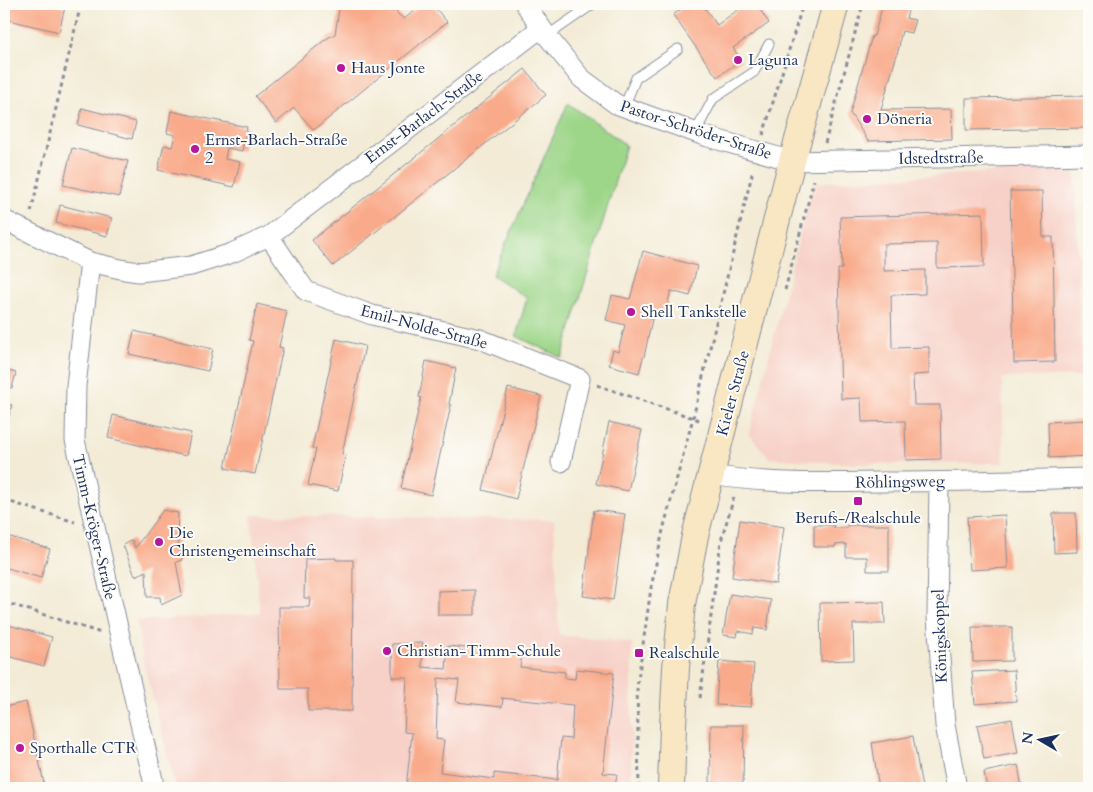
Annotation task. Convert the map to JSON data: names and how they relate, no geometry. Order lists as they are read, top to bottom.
{
  "streets": {
    "main road": ["Kieler Straße"],
    "street": [
      "Ernst-Barlach-Straße",
      "Pastor-Schröder-Straße",
      "Idstedtstraße",
      "Emil-Nolde-Straße",
      "Röhlingsweg",
      "Timm-Kröger-Straße",
      "Königskoppel"
    ]
  },
  "crossings": [
    ["Ernst-Barlach-Straße", "Pastor-Schröder-Straße"],
    ["Ernst-Barlach-Straße", "Emil-Nolde-Straße"],
    ["Ernst-Barlach-Straße", "Timm-Kröger-Straße"],
    ["Pastor-Schröder-Straße", "Idstedtstraße"],
    ["Pastor-Schröder-Straße", "Kieler Straße"],
    ["Idstedtstraße", "Kieler Straße"],
    ["Kieler Straße", "Röhlingsweg"],
    ["Röhlingsweg", "Königskoppel"]
  ],
  "places": {
    "other": [
      "Laguna",
      "Haus Jonte",
      "Döneria",
      "Ernst-Barlach-Straße 2",
      "Shell Tankstelle",
      "Die Christengemeinschaft",
      "Christian-Timm-Schule",
      "Sporthalle CTR"
    ],
    "transit": ["Berufs-/Realschule", "Realschule"]
  },
  "north": "left"
}
